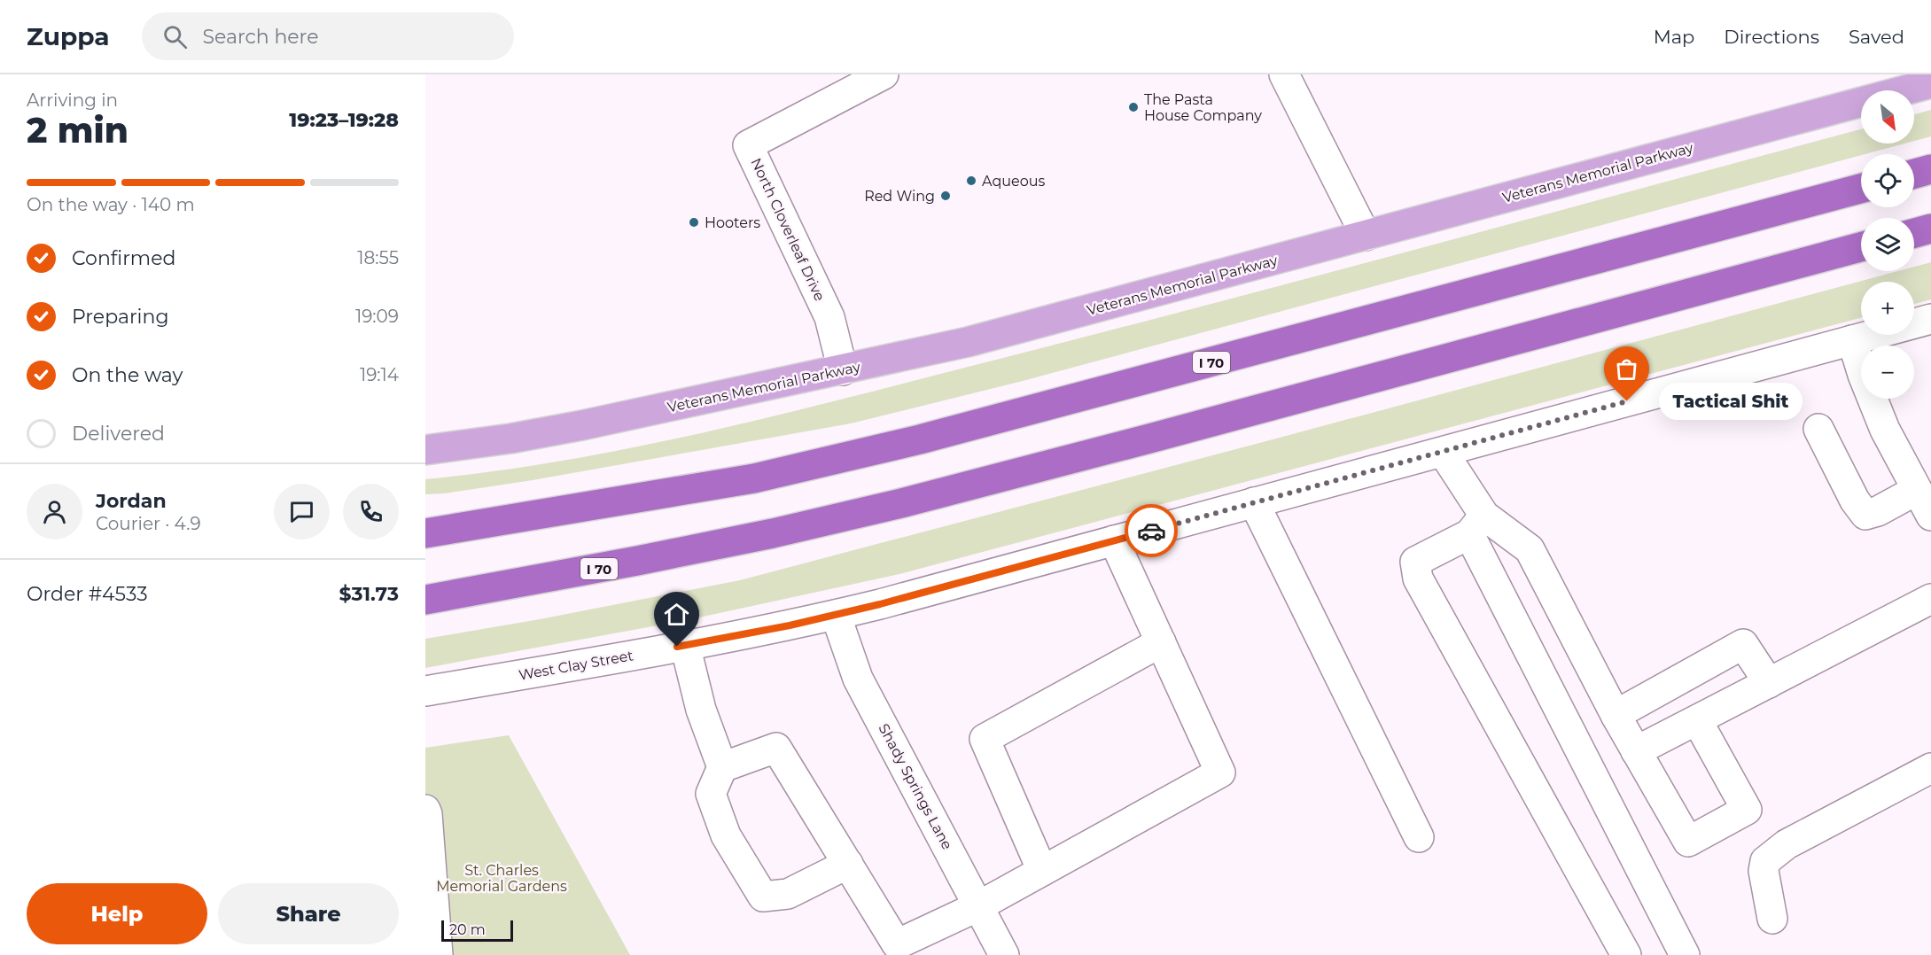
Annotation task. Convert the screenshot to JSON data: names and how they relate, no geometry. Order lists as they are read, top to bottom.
{
  "streets": {
    "highway": ["I 70"],
    "main road": ["Veterans Memorial Parkway"],
    "street": ["North Cloverleaf Drive", "West Clay Street", "Shady Springs Lane"]
  },
  "crossings": [
    ["Veterans Memorial Parkway", "North Cloverleaf Drive"],
    ["West Clay Street", "Shady Springs Lane"]
  ],
  "parks": ["St. Charles Memorial Gardens"],
  "places": [
    "The Pasta House Company",
    "Aqueous",
    "Red Wing",
    "Hooters",
    "Tactical Shit"
  ],
  "scale_bar": "20 m",
  "north": "bottom right",
  "page": {
    "header": "Zuppa",
    "search": "Search here",
    "nav": ["Map", "Directions", "Saved"],
    "heading": ["2 min", "Arriving in", "19:23–19:28"],
    "panel": [
      "Jordan",
      "Courier · 4.9",
      "Order #4533",
      "$31.73"
    ],
    "map_buttons": ["+", "−"],
    "bar": "On the way · 140 m",
    "list": [
      ["Confirmed", "18:55"],
      ["Preparing", "19:09"],
      ["On the way", "19:14"],
      "Delivered"
    ],
    "bubble": "Tactical Shit",
    "buttons": ["Help", "Share"],
    "scale": "20 m"
  }
}
